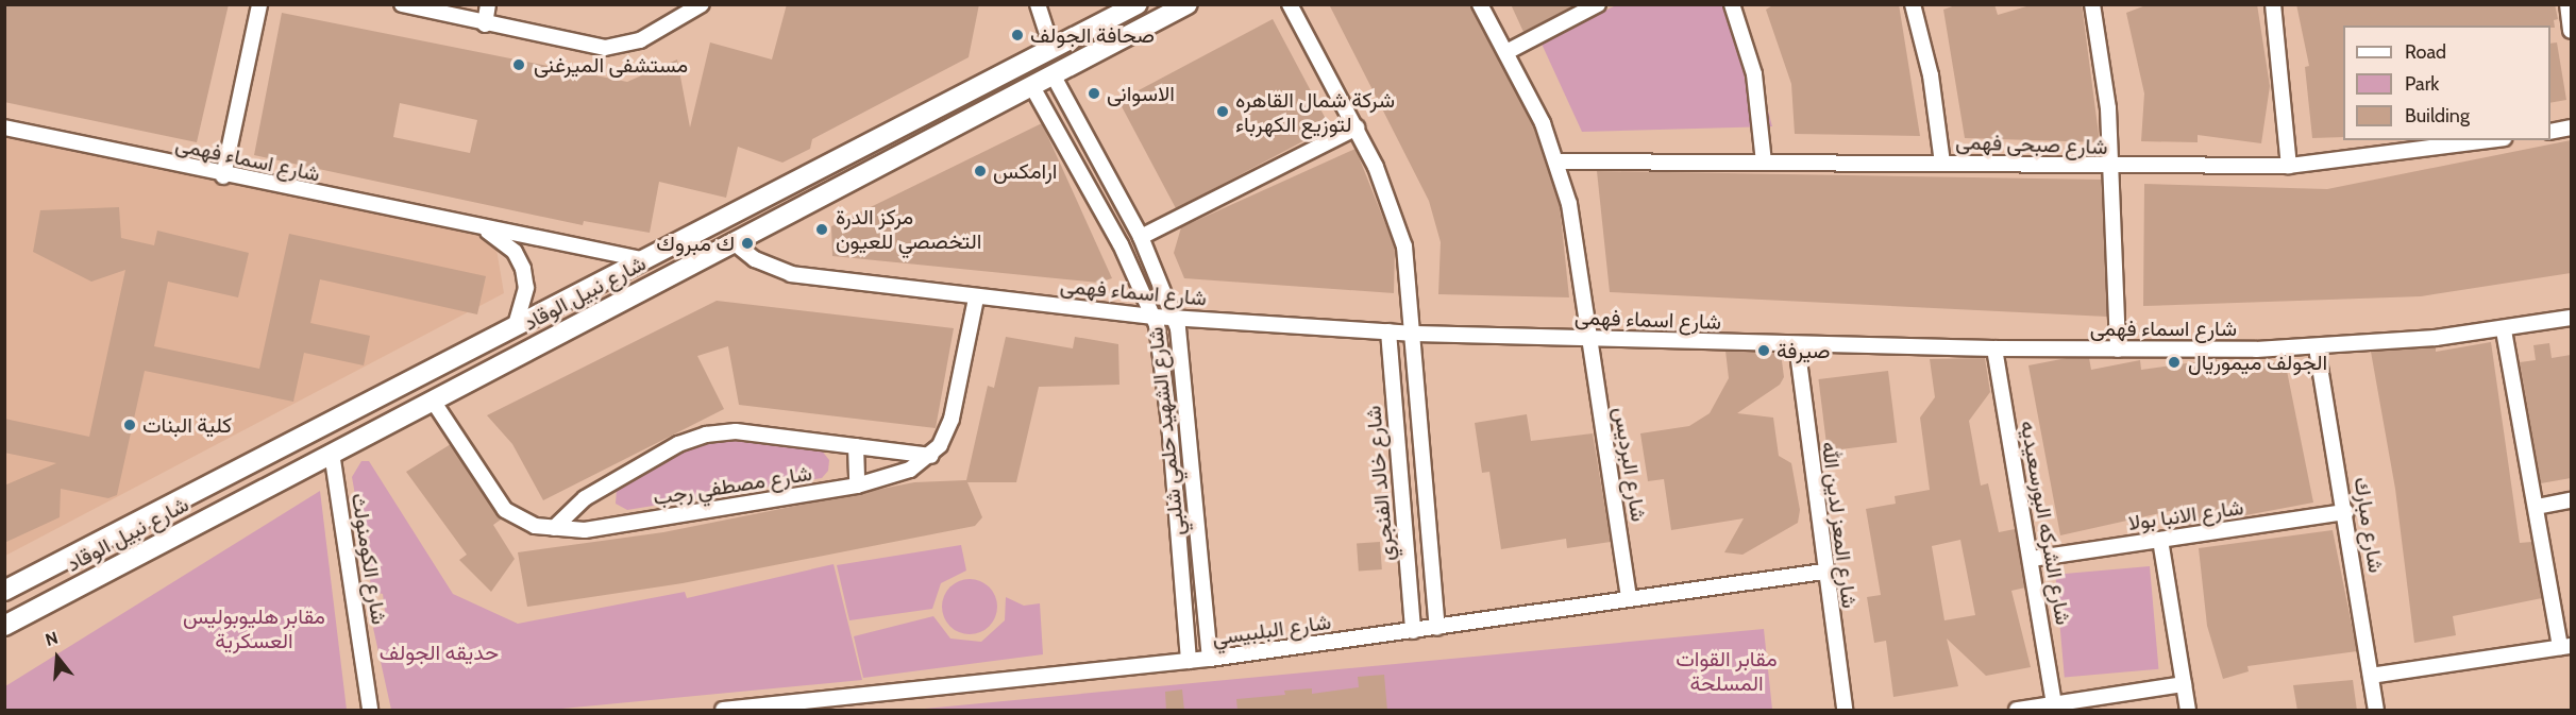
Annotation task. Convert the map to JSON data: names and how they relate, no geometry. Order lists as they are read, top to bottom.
{
  "streets": {
    "street": [
      "شارع صبحى فهمى",
      "شارع اسماء فهمى",
      "شارع نبيل الوقاد",
      "شارع الشهيد حلمي شلبي",
      "شارع البرديس",
      "شارع خالد الفنجري",
      "شارع مصطفي رجب",
      "شارع الانبا بولا",
      "شارع الشركه البورسعيديه",
      "شارع المعز لدين الله",
      "شارع مبارك",
      "شارع الكومنولث",
      "شارع البلبيسي"
    ]
  },
  "crossings": [
    ["شارع صبحى فهمى", "شارع البرديس"],
    ["شارع اسماء فهمى", "شارع نبيل الوقاد"],
    ["شارع اسماء فهمى", "شارع الشهيد حلمي شلبي"],
    ["شارع اسماء فهمى", "شارع البرديس"],
    ["شارع اسماء فهمى", "شارع خالد الفنجري"],
    ["شارع اسماء فهمى", "شارع الشركه البورسعيديه"],
    ["شارع اسماء فهمى", "شارع المعز لدين الله"],
    ["شارع اسماء فهمى", "شارع مبارك"],
    ["شارع نبيل الوقاد", "شارع الشهيد حلمي شلبي"],
    ["شارع نبيل الوقاد", "شارع مصطفي رجب"],
    ["شارع نبيل الوقاد", "شارع الكومنولث"],
    ["شارع الشهيد حلمي شلبي", "شارع البلبيسي"],
    ["شارع البرديس", "شارع البلبيسي"],
    ["شارع خالد الفنجري", "شارع البلبيسي"],
    ["شارع الانبا بولا", "شارع الشركه البورسعيديه"],
    ["شارع الانبا بولا", "شارع مبارك"],
    ["شارع المعز لدين الله", "شارع البلبيسي"]
  ],
  "parks": ["مقابر هليوبوليس العسكرية", "حديقه الجولف", "مقابر القوات المسلحة"],
  "places": [
    "صحافة الجولف",
    "مستشفى الميرغنى",
    "الاسوانى",
    "شركة شمال القاهره لتوزيع الكهرباء",
    "ارامكس",
    "مركز الدرة التخصصي للعيون",
    "ك مبروك",
    "صيرفة",
    "الجولف ميموريال",
    "كلية البنات"
  ],
  "legend": ["Road", "Park", "Building"],
  "north": "top"
}
